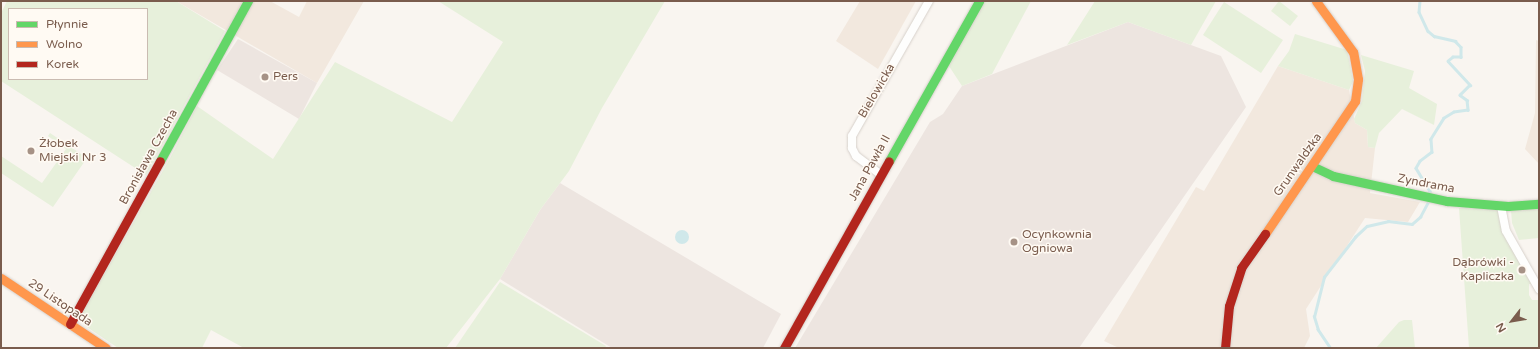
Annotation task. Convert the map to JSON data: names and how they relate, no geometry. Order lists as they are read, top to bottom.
{
  "streets": {
    "street": [
      "Bielowicka",
      "Bronisława Czecha",
      "Grunwaldzka",
      "Jana Pawła II",
      "Zyndrama",
      "29 Listopada"
    ]
  },
  "crossings": [
    ["Bielowicka", "Jana Pawła II"],
    ["Bronisława Czecha", "29 Listopada"],
    ["Grunwaldzka", "Zyndrama"]
  ],
  "places": [
    "Pers",
    "Żłobek Miejski Nr 3",
    "Ocynkownia Ogniowa",
    "Dąbrówki - Kapliczka"
  ],
  "legend": ["Płynnie", "Wolno", "Korek"],
  "north": "bottom left"
}
